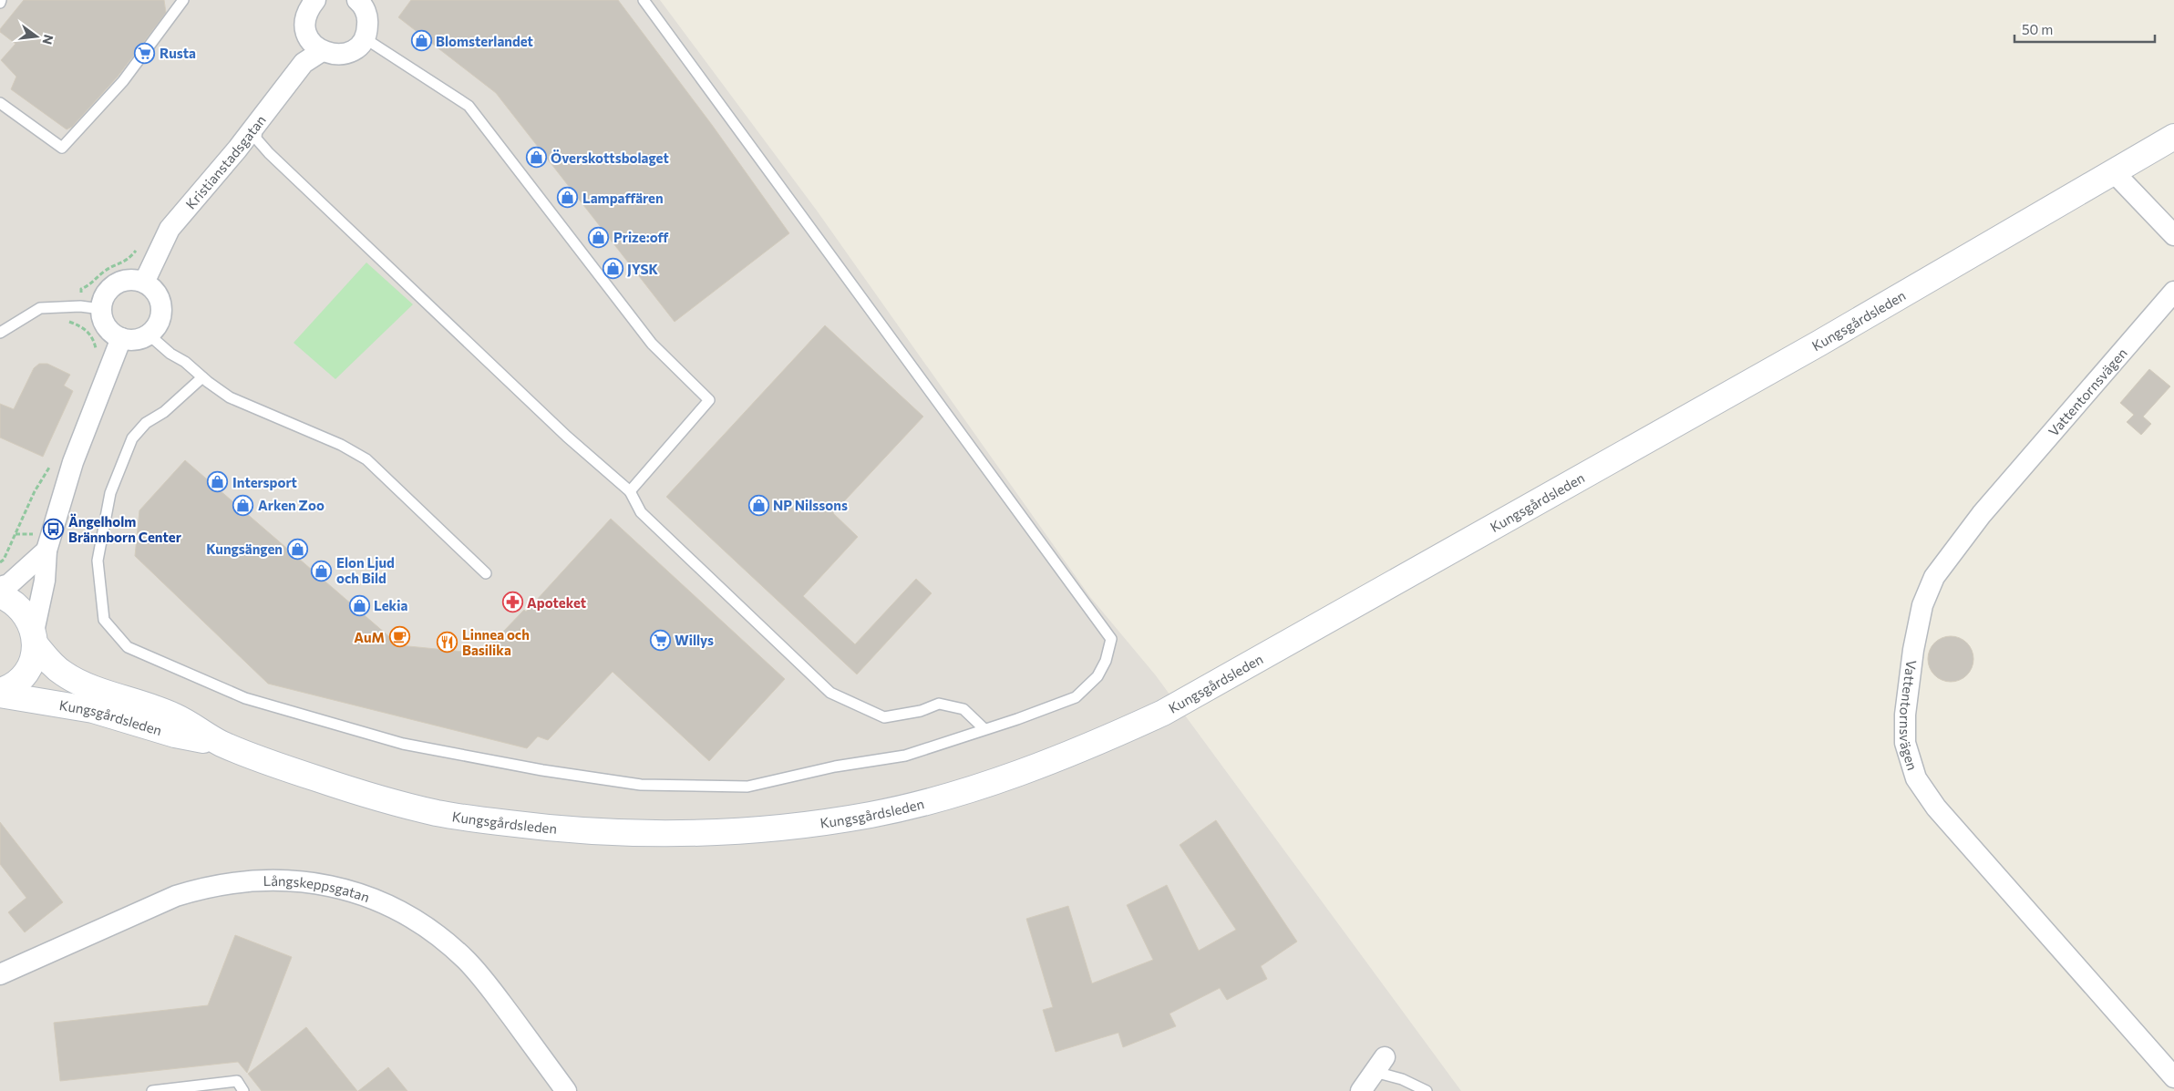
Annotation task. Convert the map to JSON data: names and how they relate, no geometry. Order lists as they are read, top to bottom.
{
  "streets": {
    "main road": ["Kungsgårdsleden"],
    "street": ["Kristianstadsgatan", "Vattentornsvägen", "Långskeppsgatan"]
  },
  "places": {
    "shop": [
      "Blomsterlandet",
      "Överskottsbolaget",
      "Lampaffären",
      "Prize:off",
      "JYSK",
      "Intersport",
      "Arken Zoo",
      "NP Nilssons",
      "Kungsängen",
      "Elon Ljud och Bild",
      "Lekia"
    ],
    "supermarket": ["Rusta", "Willys"],
    "bus stop": ["Ängelholm Brännborn Center"],
    "pharmacy": ["Apoteket"],
    "cafe": ["AuM"],
    "restaurant": ["Linnea och Basilika"]
  },
  "scale_bar": "50 m",
  "north": "right"
}
